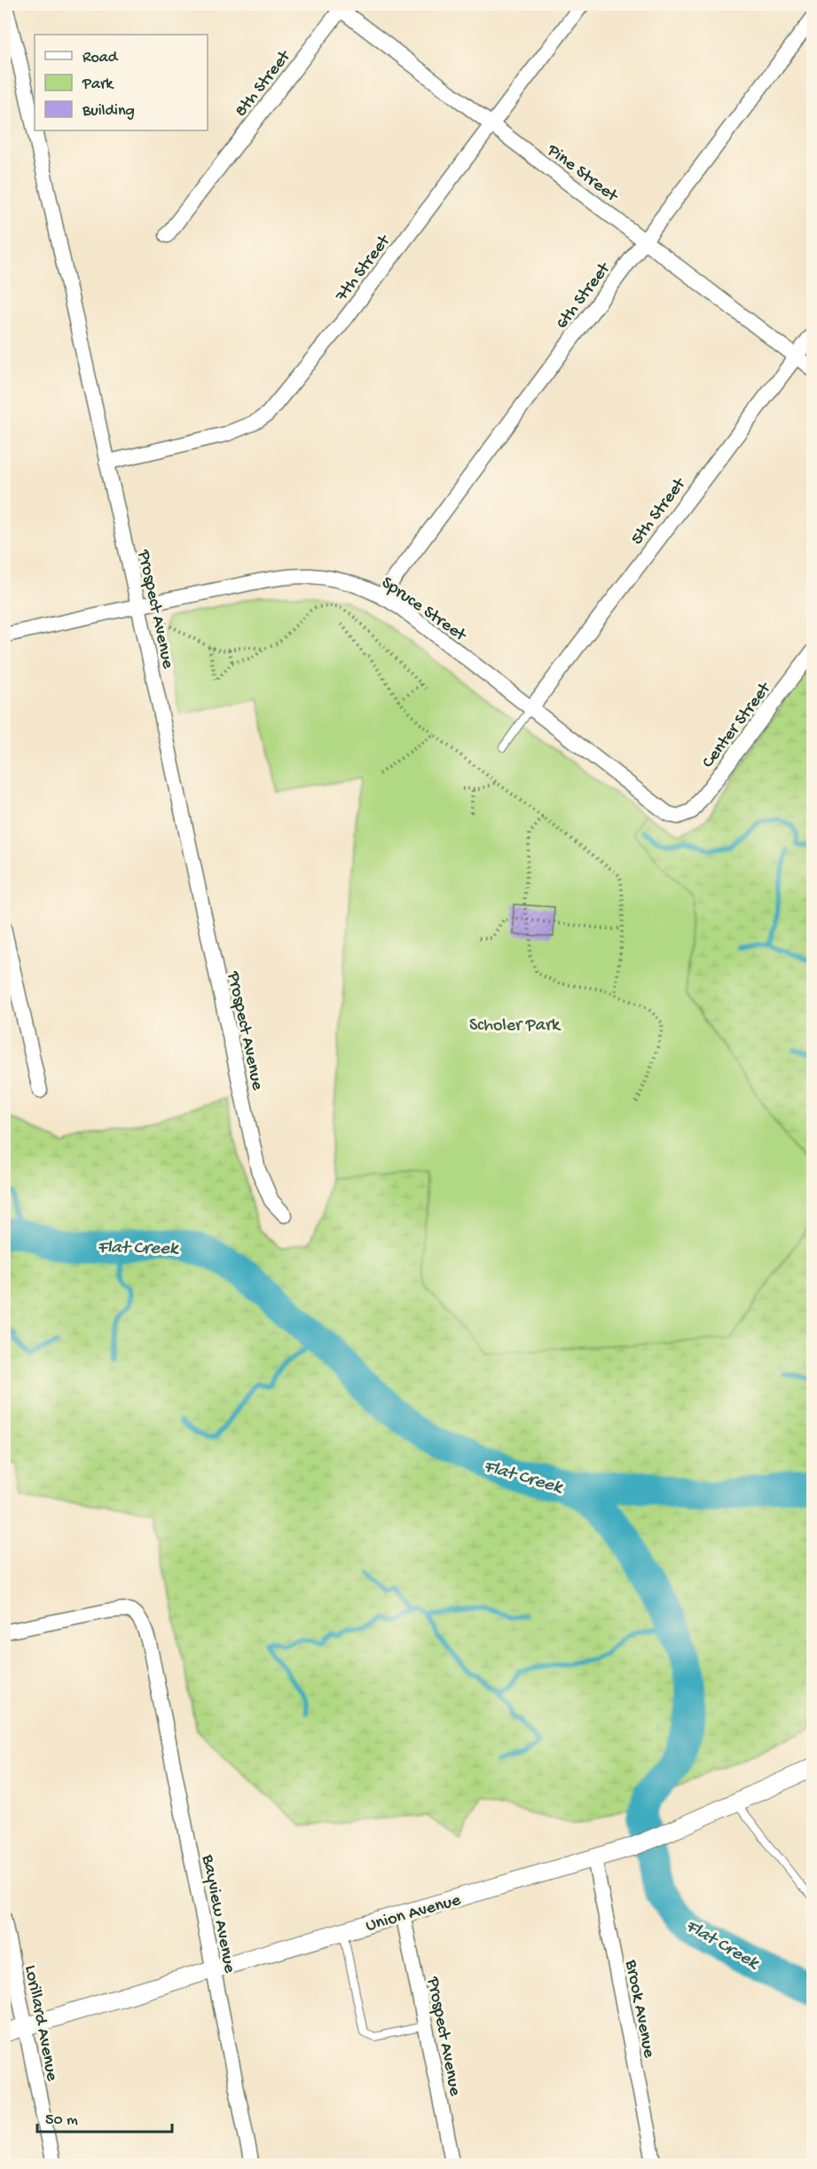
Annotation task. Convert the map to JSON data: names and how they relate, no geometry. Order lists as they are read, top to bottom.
{
  "streets": {
    "street": [
      "8th Street",
      "Pine Street",
      "7th Street",
      "6th Street",
      "5th Street",
      "Spruce Street",
      "Prospect Avenue",
      "Center Street",
      "Union Avenue",
      "Bayview Avenue",
      "Brook Avenue",
      "Lorillard Avenue"
    ]
  },
  "crossings": [
    ["8th Street", "Pine Street"],
    ["Pine Street", "7th Street"],
    ["Pine Street", "6th Street"],
    ["Pine Street", "5th Street"],
    ["7th Street", "Prospect Avenue"],
    ["6th Street", "Spruce Street"],
    ["5th Street", "Spruce Street"],
    ["Spruce Street", "Prospect Avenue"],
    ["Spruce Street", "Center Street"],
    ["Prospect Avenue", "Union Avenue"],
    ["Union Avenue", "Bayview Avenue"],
    ["Union Avenue", "Brook Avenue"],
    ["Union Avenue", "Lorillard Avenue"]
  ],
  "water": ["Flat Creek"],
  "parks": ["Scholer Park"],
  "legend": ["Road", "Park", "Building"],
  "scale_bar": "50 m"
}
